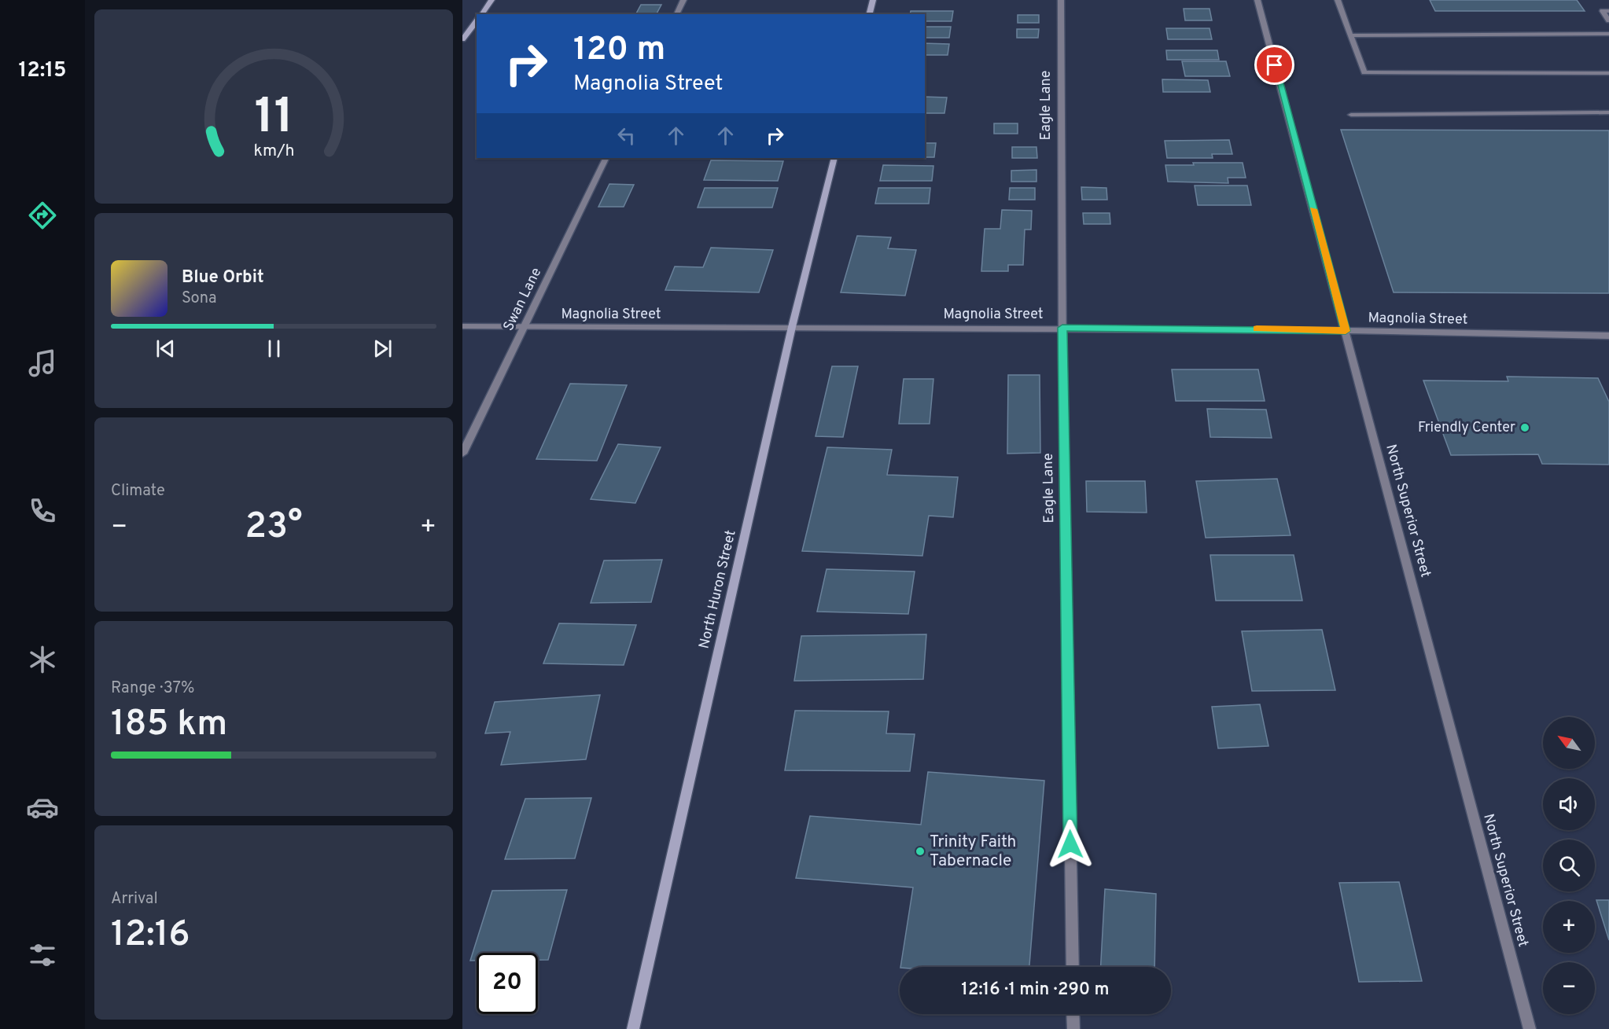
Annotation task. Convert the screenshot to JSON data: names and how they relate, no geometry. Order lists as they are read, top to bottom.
{
  "streets": {
    "street": [
      "Eagle Lane",
      "Swan Lane",
      "Magnolia Street",
      "North Superior Street",
      "North Huron Street"
    ]
  },
  "crossings": [
    ["Eagle Lane", "Magnolia Street"],
    ["Swan Lane", "Magnolia Street"],
    ["Magnolia Street", "North Superior Street"],
    ["Magnolia Street", "North Huron Street"]
  ],
  "places": ["Friendly Center", "Trinity Faith Tabernacle"],
  "north": "top left",
  "page": {
    "tabs": "12:15",
    "turn": ["120 m", "Magnolia Street"],
    "song": ["Blue Orbit", "Sona"],
    "tile": [
      "Climate",
      ["Range · 37%", "185 km"],
      ["Arrival", "12:16"]
    ],
    "heat": ["−", "23°", "+"],
    "map_buttons": ["+", "−"],
    "limit": "20",
    "trip": "12:16 · 1 min · 290 m",
    "gauge": ["11", "km/h"]
  }
}
